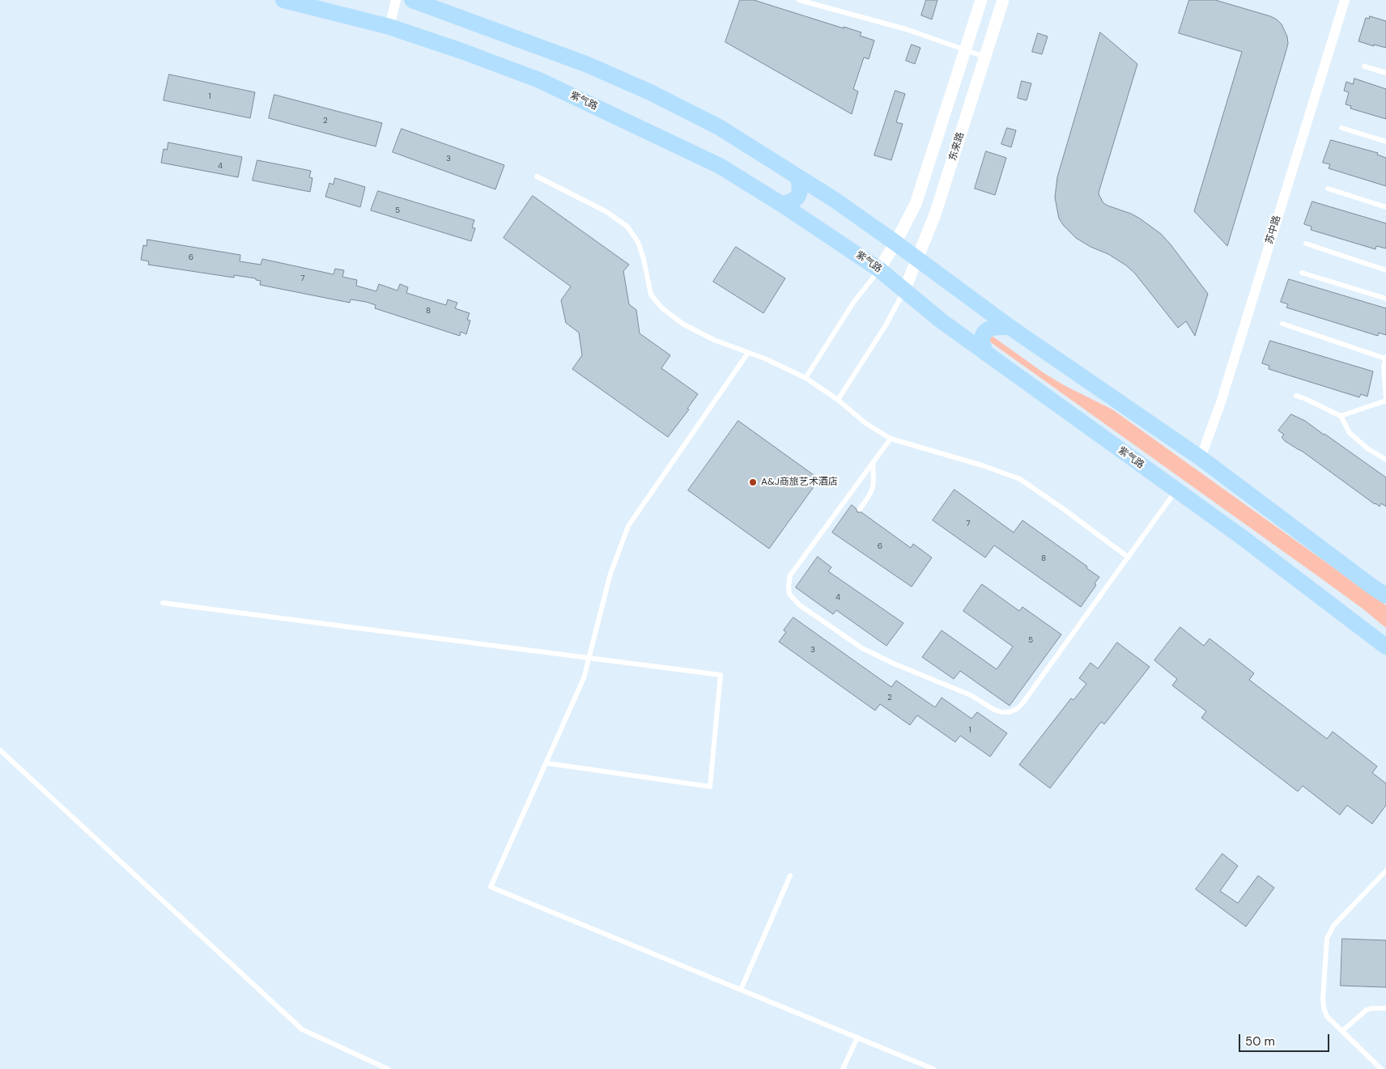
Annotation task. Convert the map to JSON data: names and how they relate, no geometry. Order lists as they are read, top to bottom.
{
  "streets": {
    "main road": ["紫气路"],
    "street": ["东来路", "苏中路"]
  },
  "crossings": [
    ["紫气路", "东来路"]
  ],
  "places": ["A&J商旅艺术酒店"],
  "house_numbers": [
    "1",
    "2",
    "3",
    "4",
    "5",
    "6",
    "7",
    "8",
    "7",
    "6",
    "8",
    "4",
    "5",
    "3",
    "2",
    "1"
  ],
  "scale_bar": "50 m"
}
